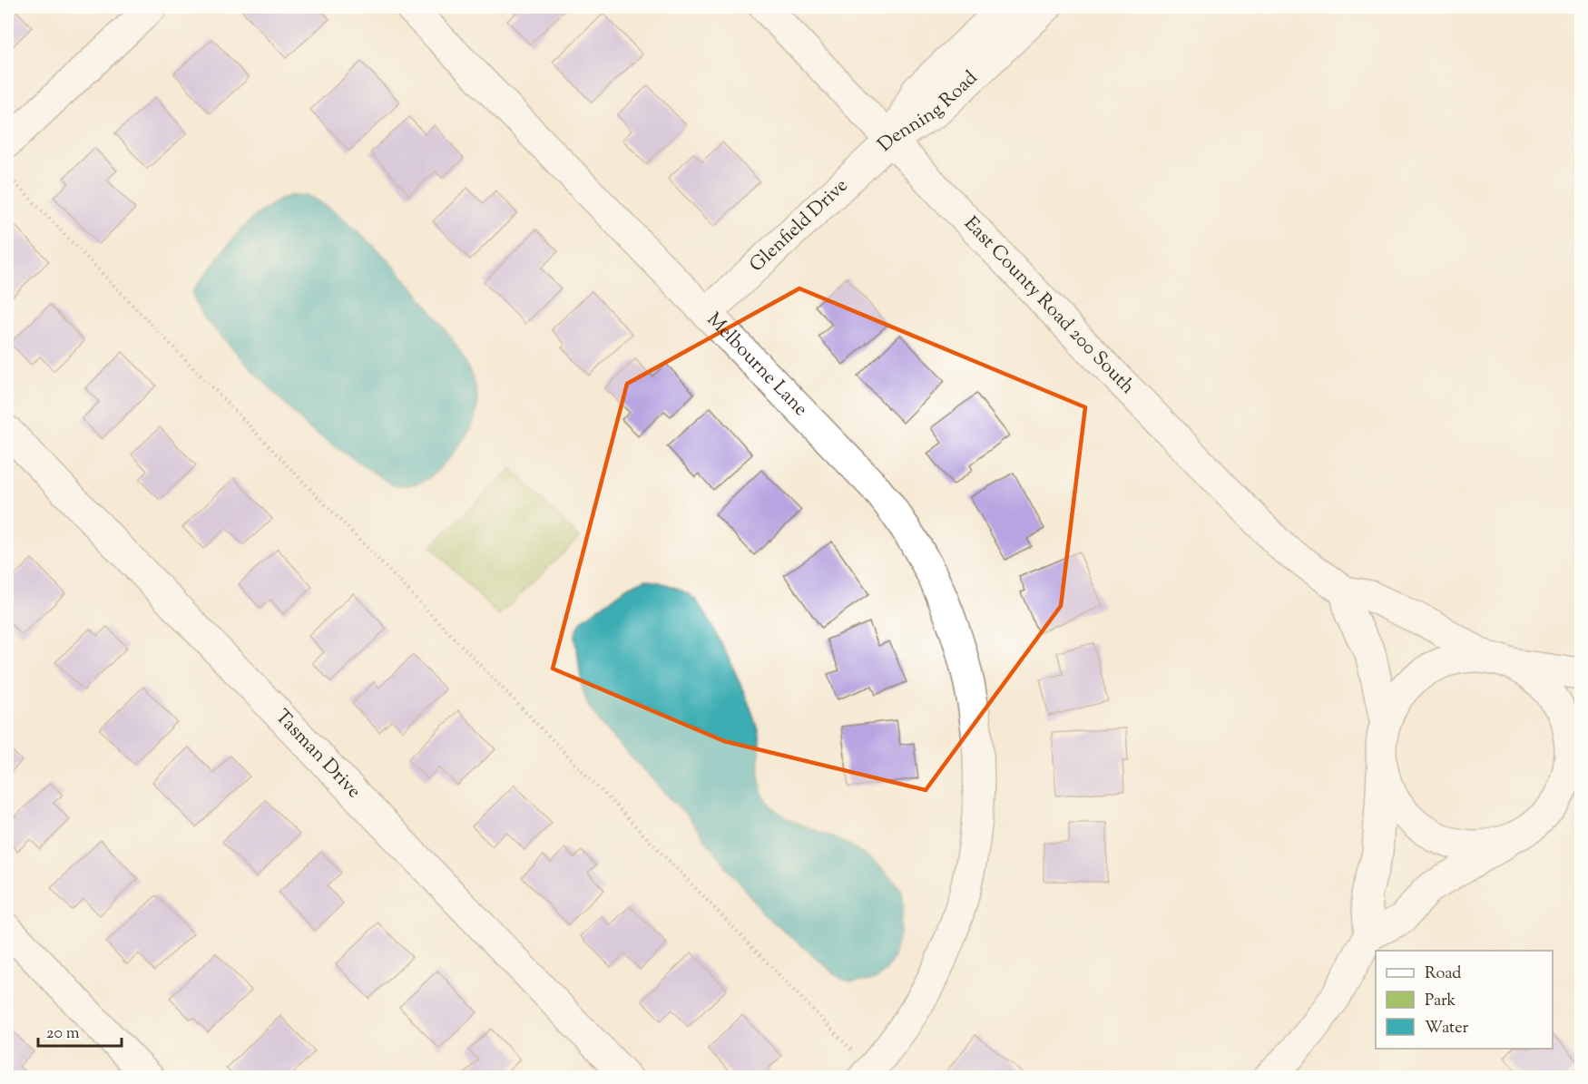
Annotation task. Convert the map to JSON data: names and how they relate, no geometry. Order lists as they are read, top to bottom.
{
  "streets": {
    "street": [
      "Denning Road",
      "Glenfield Drive",
      "East County Road 200 South",
      "Melbourne Lane",
      "Tasman Drive"
    ]
  },
  "crossings": [
    ["Denning Road", "Glenfield Drive"],
    ["Denning Road", "East County Road 200 South"],
    ["Glenfield Drive", "East County Road 200 South"],
    ["Glenfield Drive", "Melbourne Lane"]
  ],
  "legend": ["Road", "Park", "Water"],
  "scale_bar": "20 m"
}
